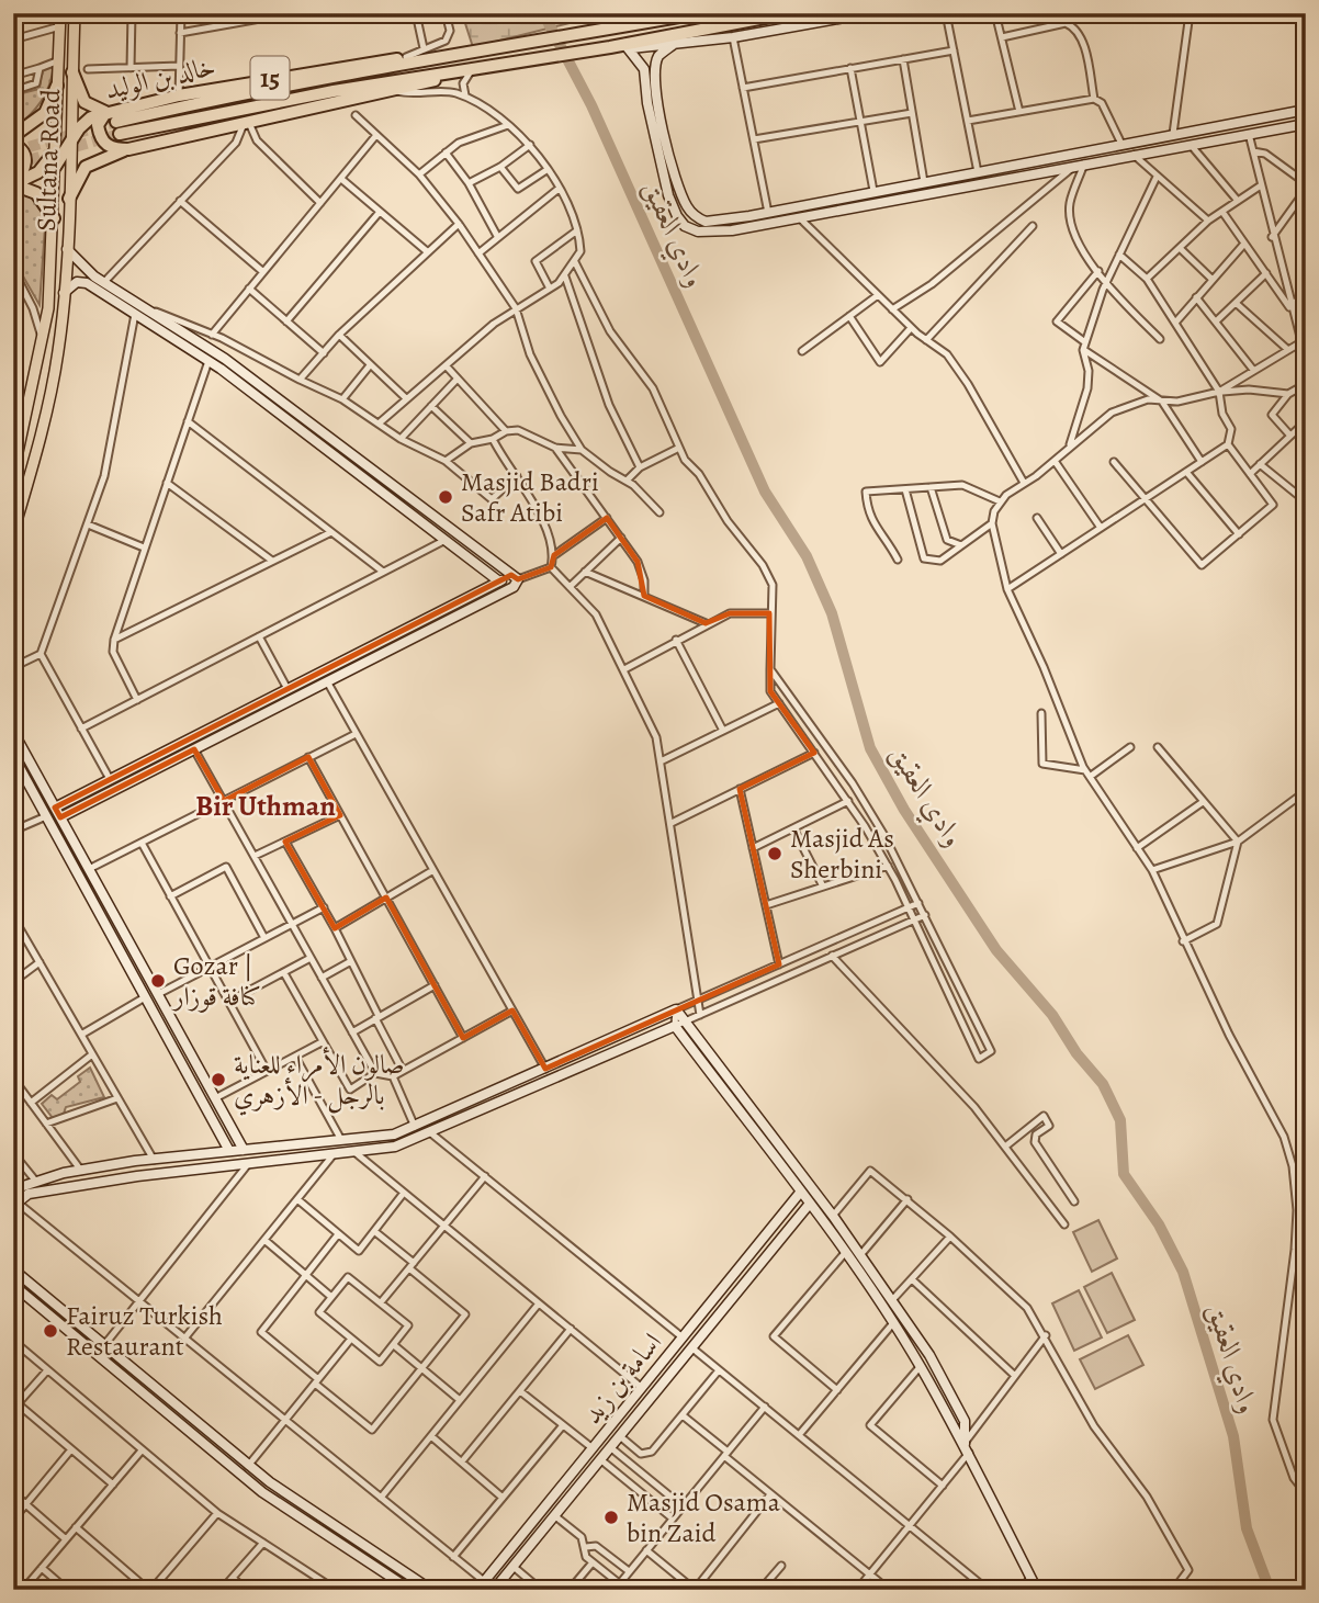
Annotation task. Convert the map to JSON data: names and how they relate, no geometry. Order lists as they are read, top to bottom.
{
  "streets": {
    "highway": ["خالد بن الوليد", "15"],
    "main road": ["Sultana Road", "اسامة بن زید"]
  },
  "crossings": [
    ["خالد بن الوليد", "Sultana Road"]
  ],
  "districts": ["Bir Uthman"],
  "water": ["وادي العقيق"],
  "places": [
    "Masjid Badri Safr Atibi",
    "Masjid As Sherbini",
    "Gozar | كنافة قوزار",
    "صالون الأمراء للعناية بالرجل - الأزهري",
    "Fairuz Turkish Restaurant",
    "Masjid Osama bin Zaid"
  ]
}
